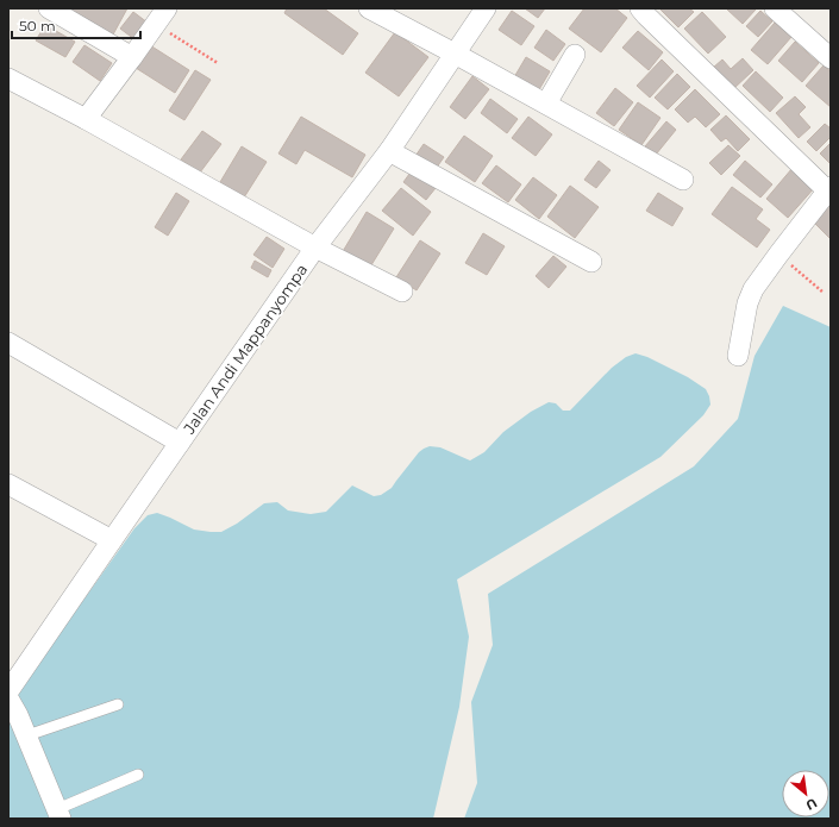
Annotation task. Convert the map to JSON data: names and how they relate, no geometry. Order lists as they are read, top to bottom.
{
  "streets": {
    "street": ["Jalan Andi Mappanyompa"]
  },
  "scale_bar": "50 m",
  "north": "bottom right"
}
